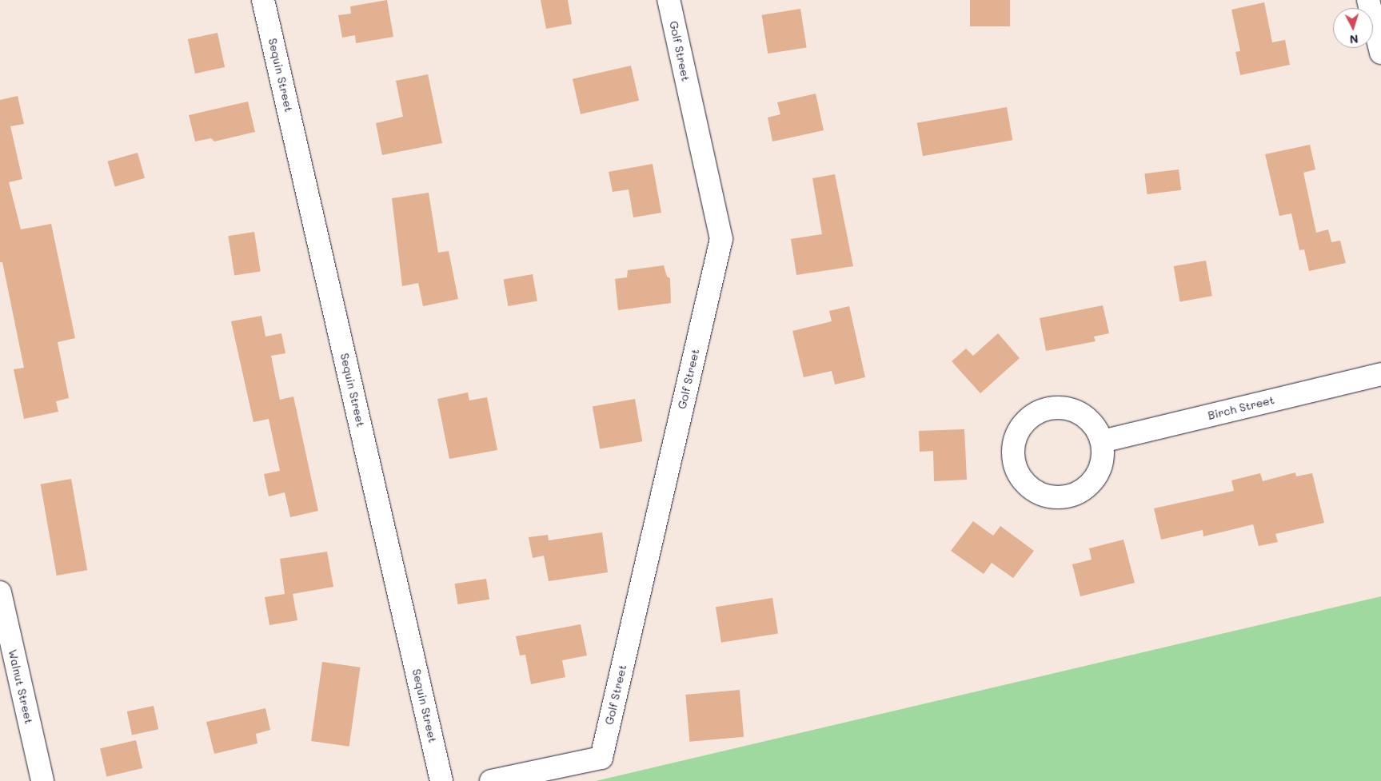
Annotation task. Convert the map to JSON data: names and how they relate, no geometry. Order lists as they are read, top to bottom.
{
  "streets": {
    "street": [
      "Golf Street",
      "Sequin Street",
      "Birch Street",
      "Walnut Street"
    ]
  },
  "north": "bottom"
}
